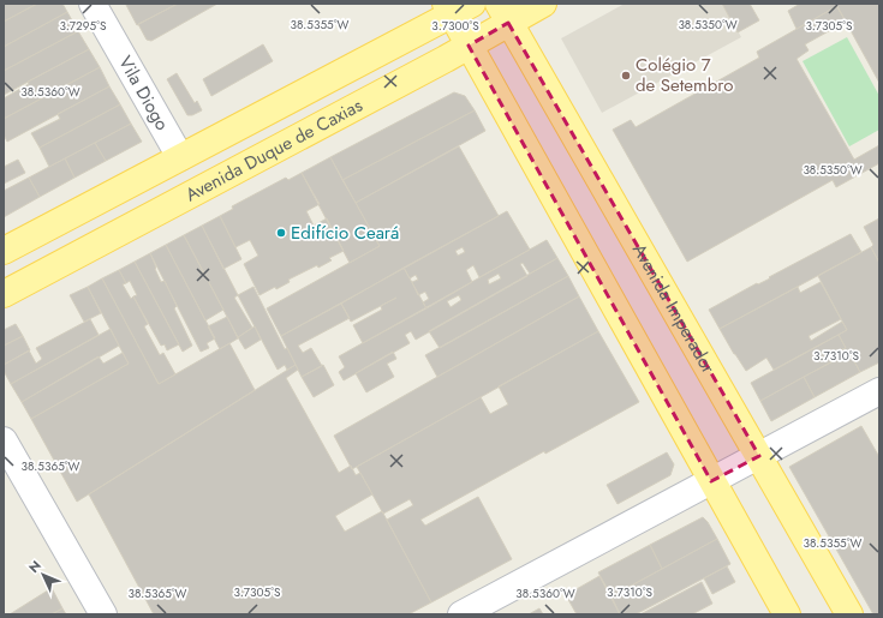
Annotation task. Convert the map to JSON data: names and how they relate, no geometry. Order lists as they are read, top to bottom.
{
  "streets": {
    "main road": ["Avenida Duque de Caxias", "Avenida Imperador"],
    "street": ["Vila Diogo"]
  },
  "crossings": [
    ["Vila Diogo", "Avenida Duque de Caxias"],
    ["Avenida Duque de Caxias", "Avenida Imperador"]
  ],
  "places": ["Colégio 7 de Setembro", "Edifício Ceará"],
  "north": "top left",
  "coordinates": [
    "38.5355°W",
    "38.5350°W",
    "3.7295°S",
    "3.7300°S",
    "3.7305°S",
    "38.5360°W",
    "3.7310°S",
    "38.5365°W"
  ]
}
